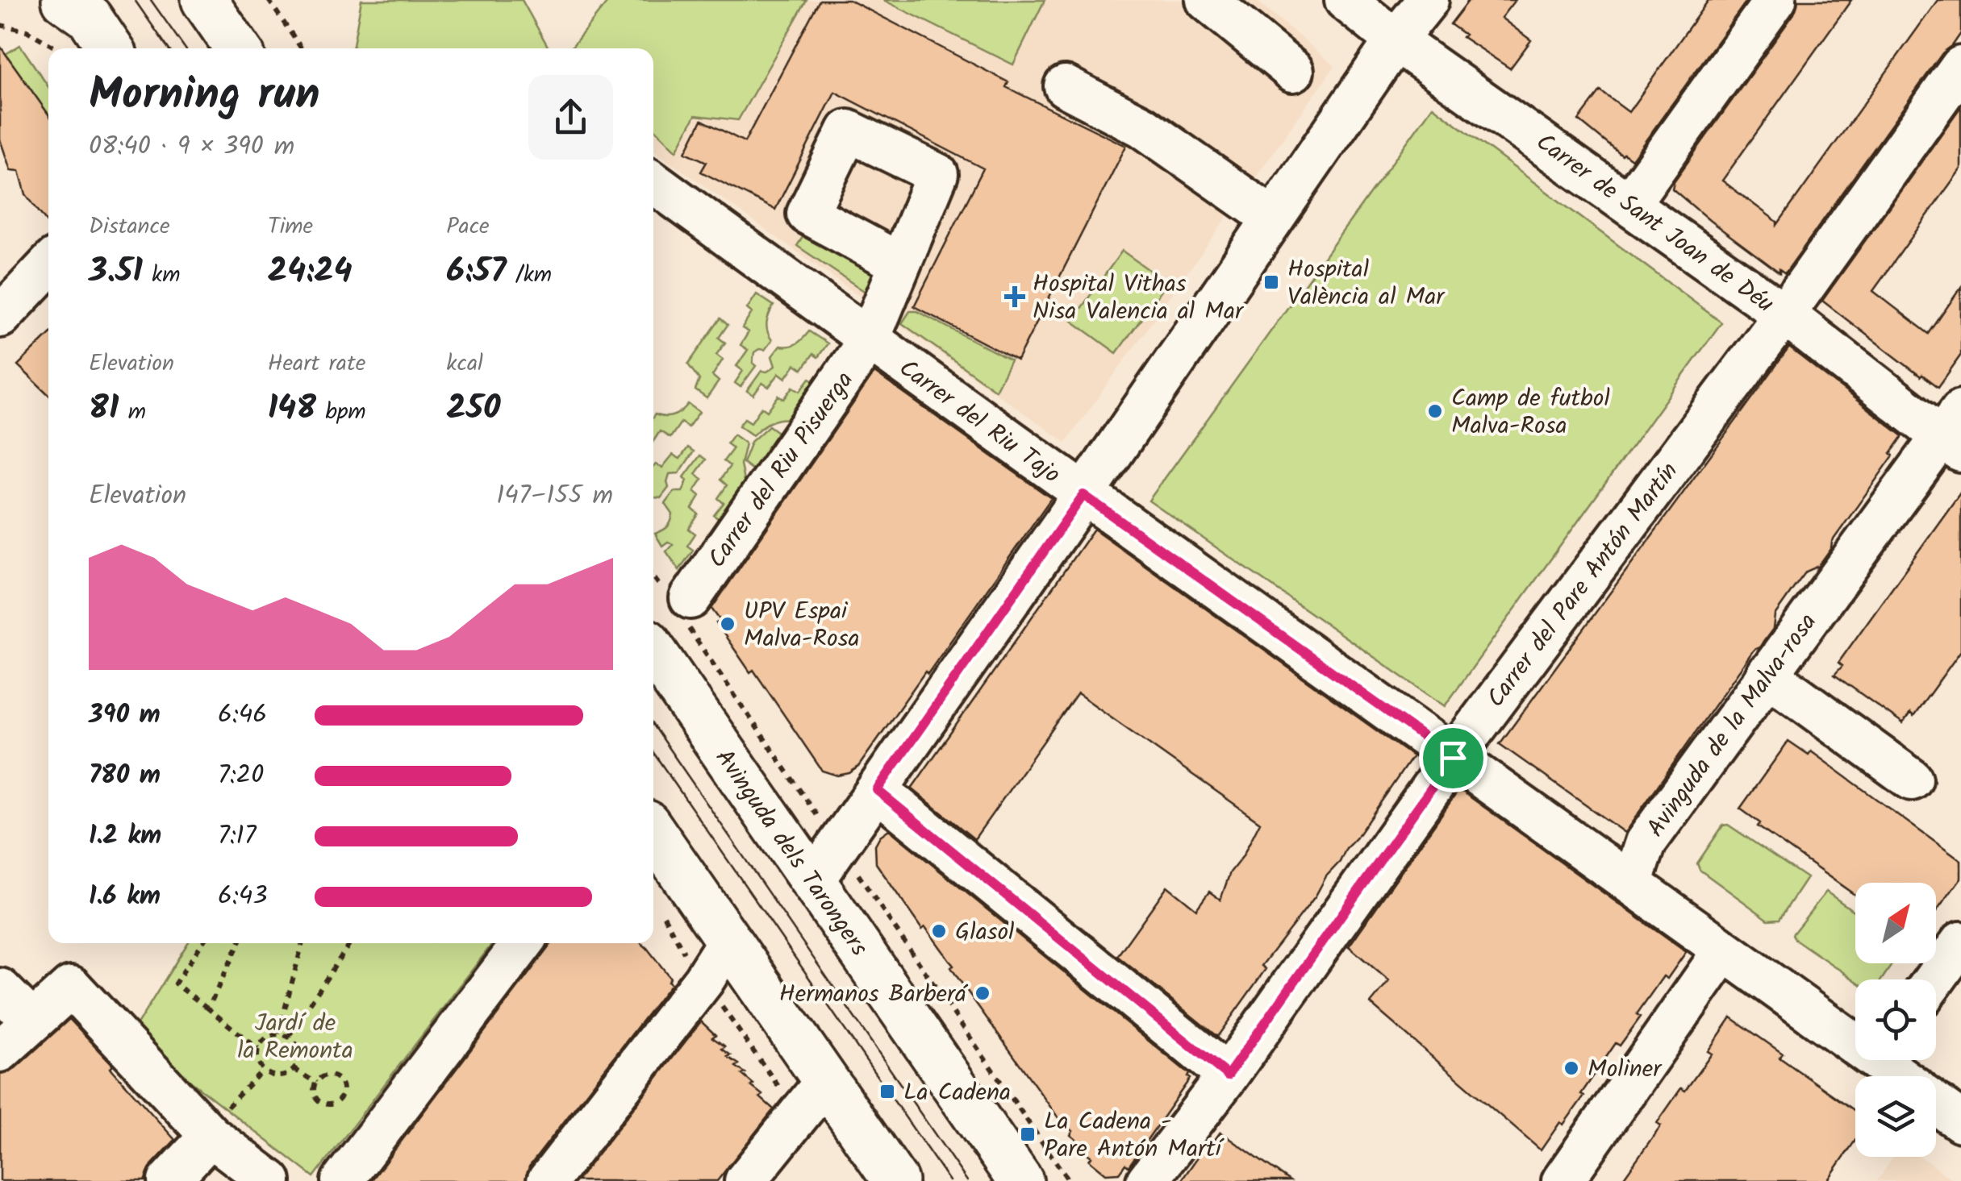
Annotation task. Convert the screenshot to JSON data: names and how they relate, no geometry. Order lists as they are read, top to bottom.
{
  "streets": {
    "main road": ["Avinguda dels Tarongers"],
    "street": [
      "Carrer de Sant Joan de Déu",
      "Carrer del Riu Tajo",
      "Carrer del Riu Pisuerga",
      "Carrer del Pare Antón Martín",
      "Avinguda de la Malva-rosa"
    ]
  },
  "crossings": [
    ["Carrer de Sant Joan de Déu", "Carrer del Pare Antón Martín"],
    ["Carrer de Sant Joan de Déu", "Avinguda de la Malva-rosa"],
    ["Carrer del Riu Tajo", "Carrer del Riu Pisuerga"],
    ["Carrer del Riu Tajo", "Carrer del Pare Antón Martín"],
    ["Carrer del Riu Tajo", "Avinguda de la Malva-rosa"]
  ],
  "parks": ["Jardí de la Remonta"],
  "places": {
    "transit": ["Hospital València al Mar", "La Cadena", "La Cadena - Pare Antón Martí"],
    "health": ["Hospital Vithas Nisa Valencia al Mar"],
    "other": [
      "Camp de futbol Malva-Rosa",
      "UPV Espai Malva-Rosa",
      "Glasol",
      "Hermanos Barberá",
      "Moliner"
    ]
  },
  "north": "top right",
  "page": {
    "heading": ["Morning run", "08:40 · 9 × 390 m"],
    "stats": [
      ["Distance", "3.51 km"],
      ["Time", "24:24"],
      ["Pace", "6:57 /km"],
      ["Elevation", "81 m"],
      ["Heart rate", "148 bpm"],
      ["kcal", "250"]
    ],
    "chart": ["Elevation", "147–155 m"],
    "list": [
      {
        "name": "390 m",
        "note": "6:46"
      },
      {
        "name": "780 m",
        "note": "7:20"
      },
      {
        "name": "1.2 km",
        "note": "7:17"
      },
      {
        "name": "1.6 km",
        "note": "6:43"
      }
    ]
  }
}
